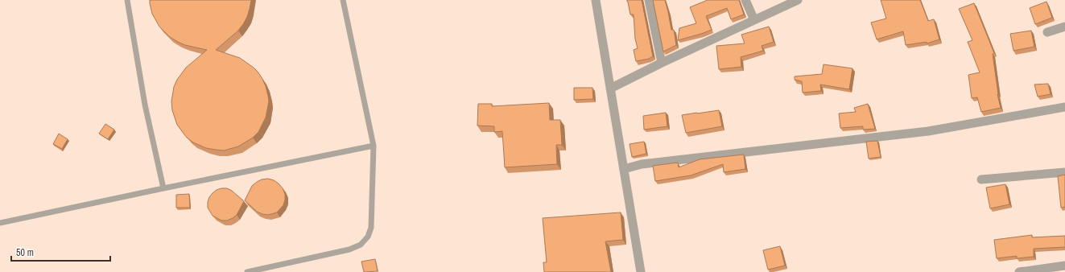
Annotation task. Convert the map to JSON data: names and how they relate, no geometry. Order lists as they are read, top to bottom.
{
  "scale_bar": "50 m"
}
